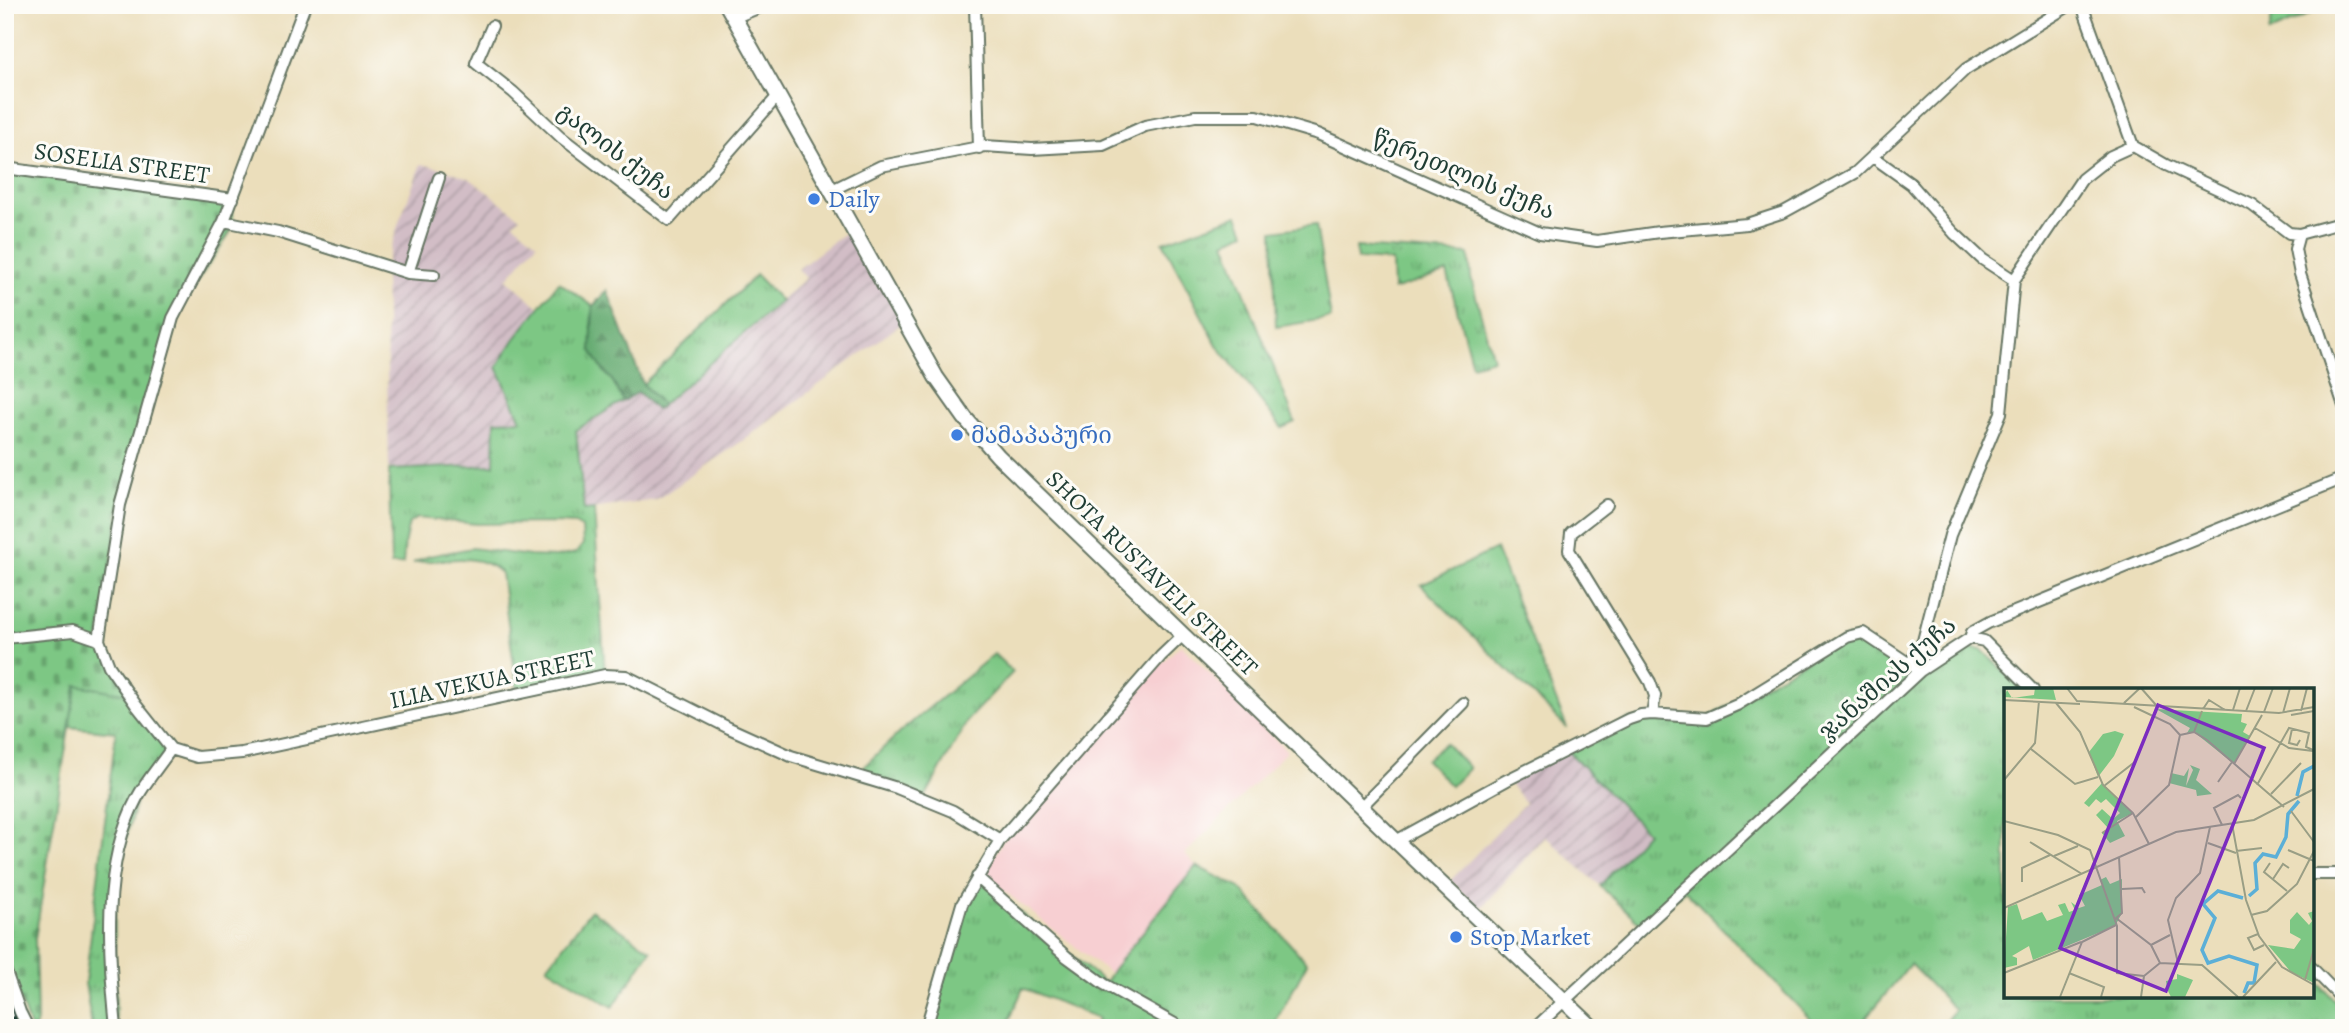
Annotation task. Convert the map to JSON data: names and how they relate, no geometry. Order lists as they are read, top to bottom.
{
  "streets": {
    "main road": ["SHOTA RUSTAVELI STREET"],
    "street": [
      "გალის ქუჩა",
      "SOSELIA STREET",
      "წერეთლის ქუჩა",
      "ჯანაშიას ქუჩა",
      "ILIA VEKUA STREET"
    ]
  },
  "crossings": [
    ["გალის ქუჩა", "SHOTA RUSTAVELI STREET"],
    ["წერეთლის ქუჩა", "SHOTA RUSTAVELI STREET"],
    ["SHOTA RUSTAVELI STREET", "ჯანაშიას ქუჩა"]
  ],
  "places": ["Daily", "მამაპაპური", "Stop Market"]
}
